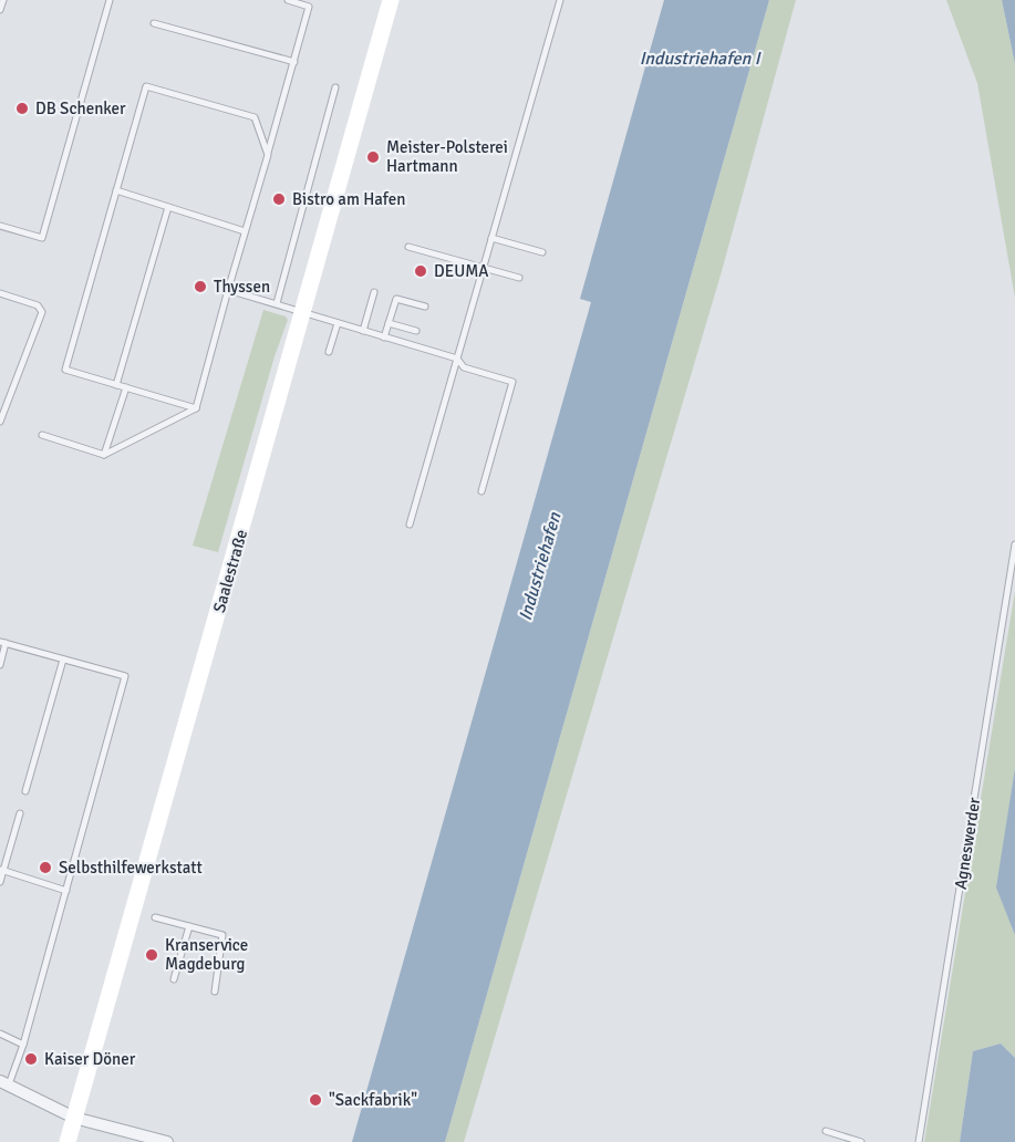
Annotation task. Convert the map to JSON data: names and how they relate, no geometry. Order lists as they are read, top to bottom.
{
  "streets": {
    "main road": ["Saalestraße"],
    "lane": ["Agneswerder"]
  },
  "water": ["Industriehafen I", "Industriehafen"],
  "places": [
    "DB Schenker",
    "Meister-Polsterei Hartmann",
    "Bistro am Hafen",
    "DEUMA",
    "Thyssen",
    "Selbsthilfewerkstatt",
    "Kranservice Magdeburg",
    "Kaiser Döner",
    "\"Sackfabrik\""
  ]
}
